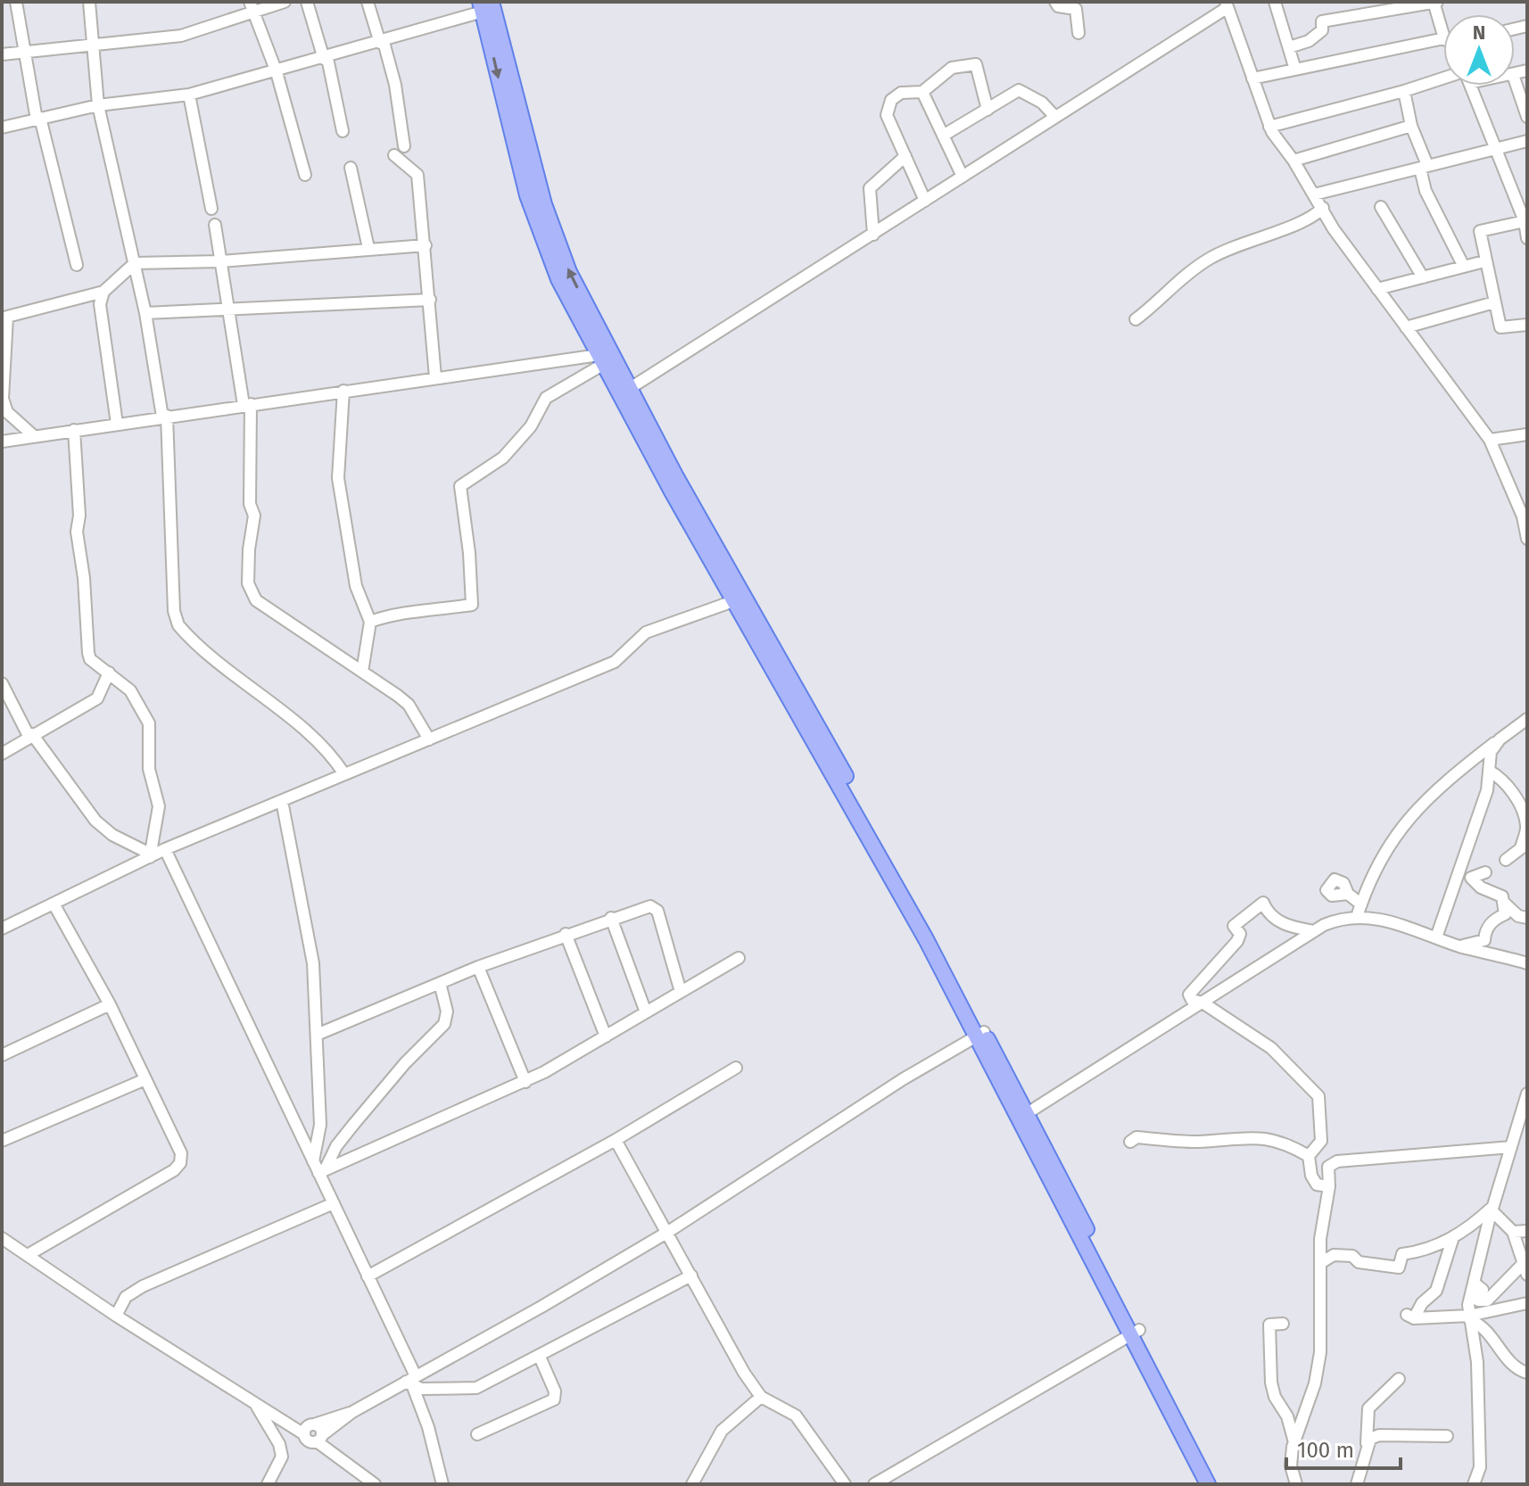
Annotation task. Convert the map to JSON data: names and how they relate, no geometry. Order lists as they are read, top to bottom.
{
  "scale_bar": "100 m",
  "north": "top"
}
